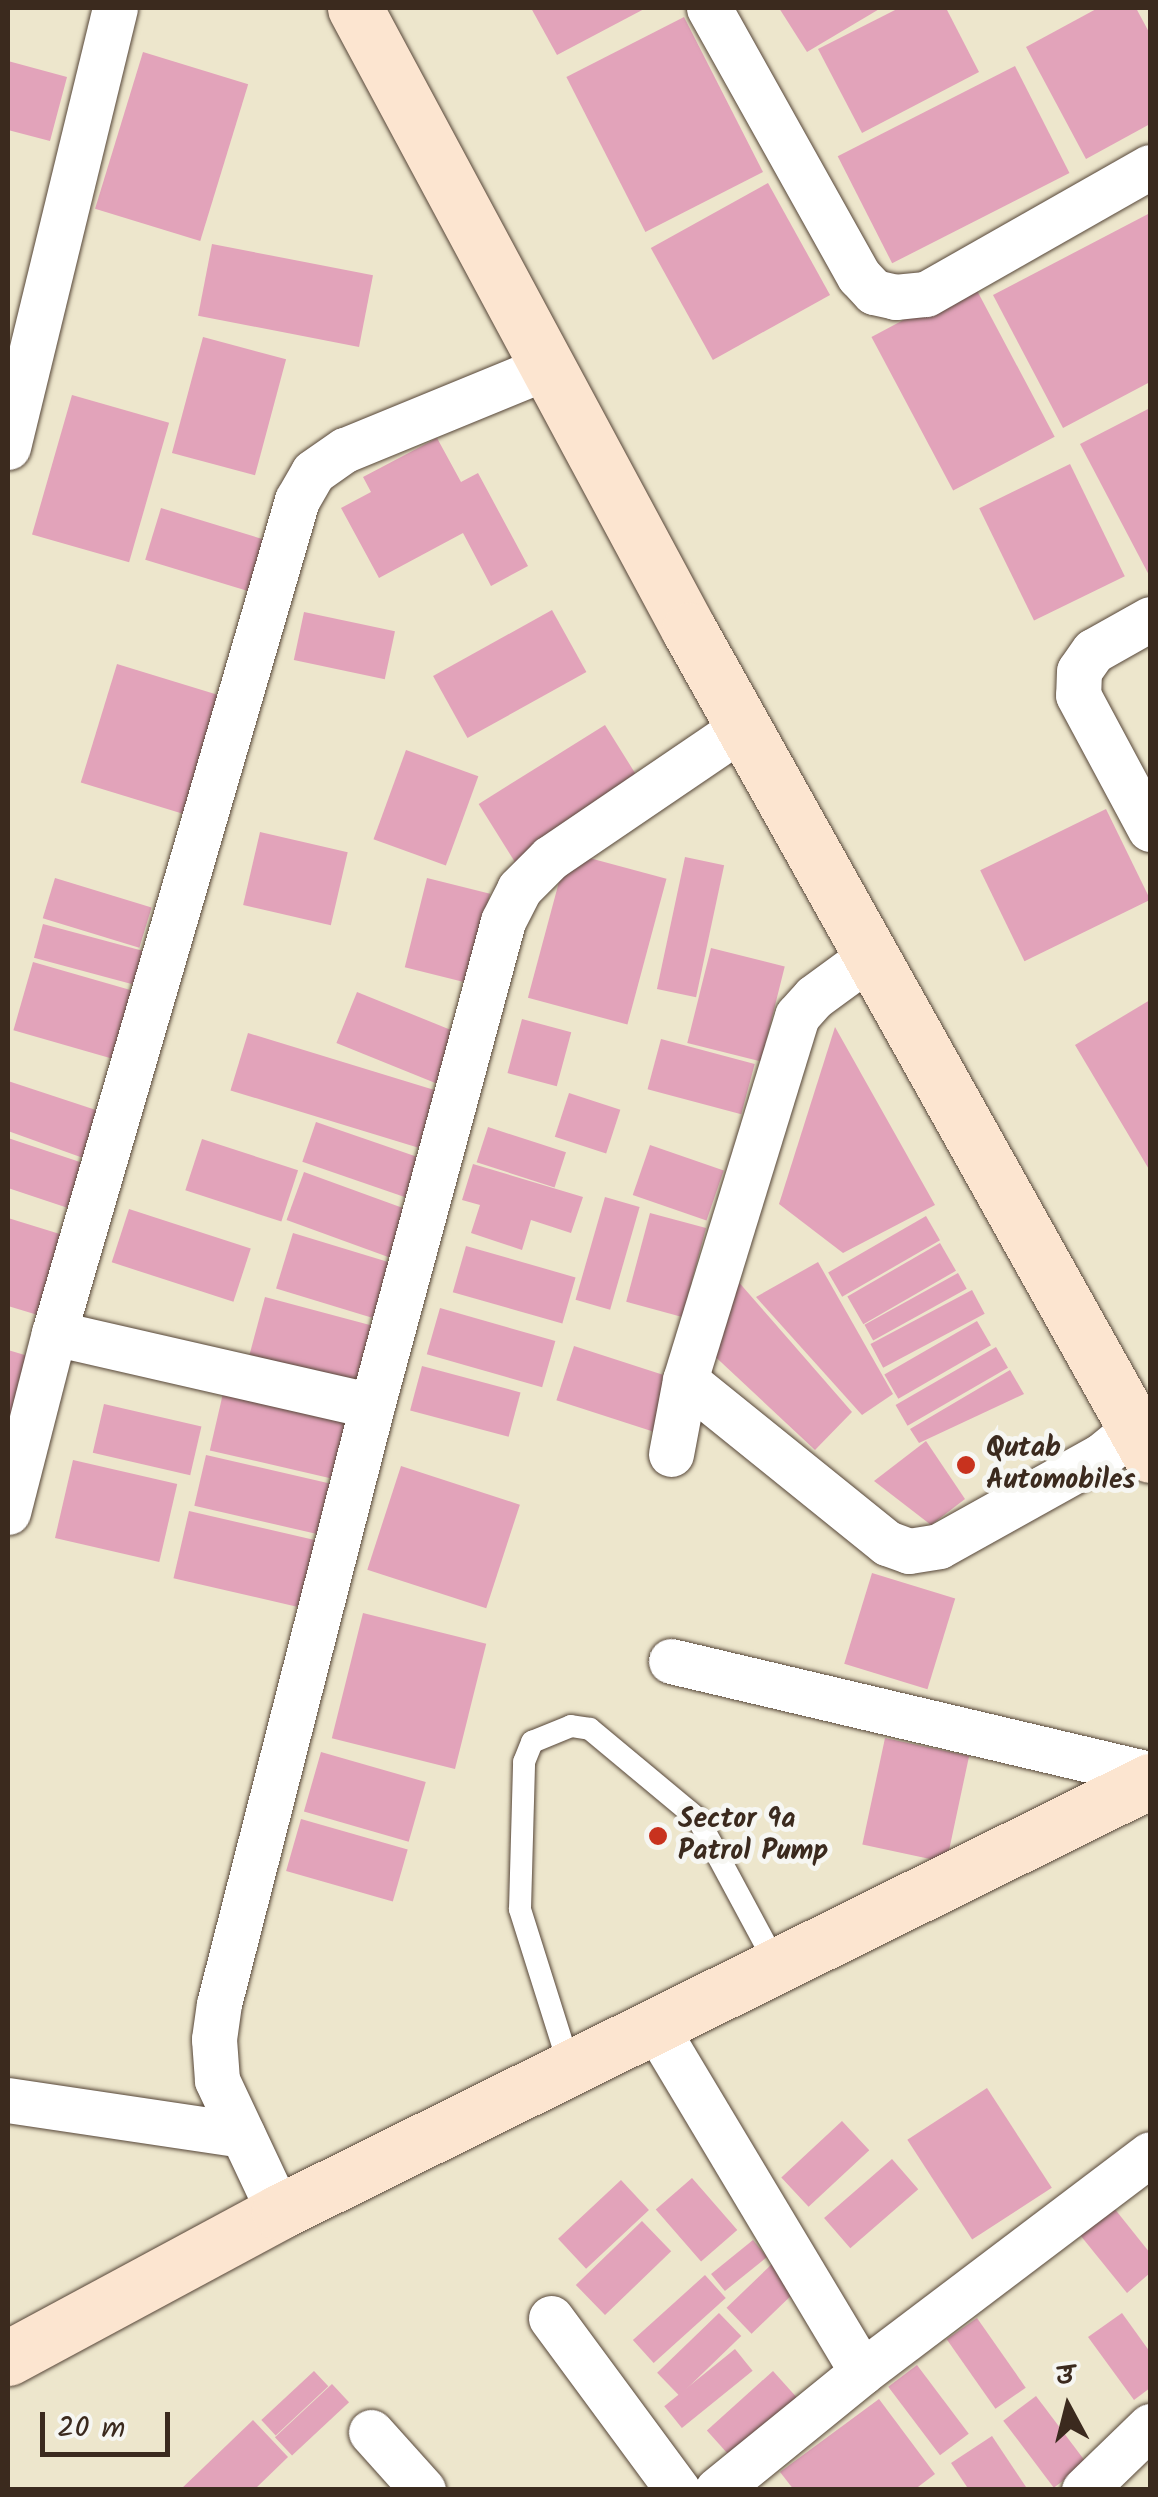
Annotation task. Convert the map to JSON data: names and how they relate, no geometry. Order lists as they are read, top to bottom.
{
  "places": ["Qutab Automobiles", "Sector 9a Patrol Pump"],
  "scale_bar": "20 m",
  "north": "top"
}
